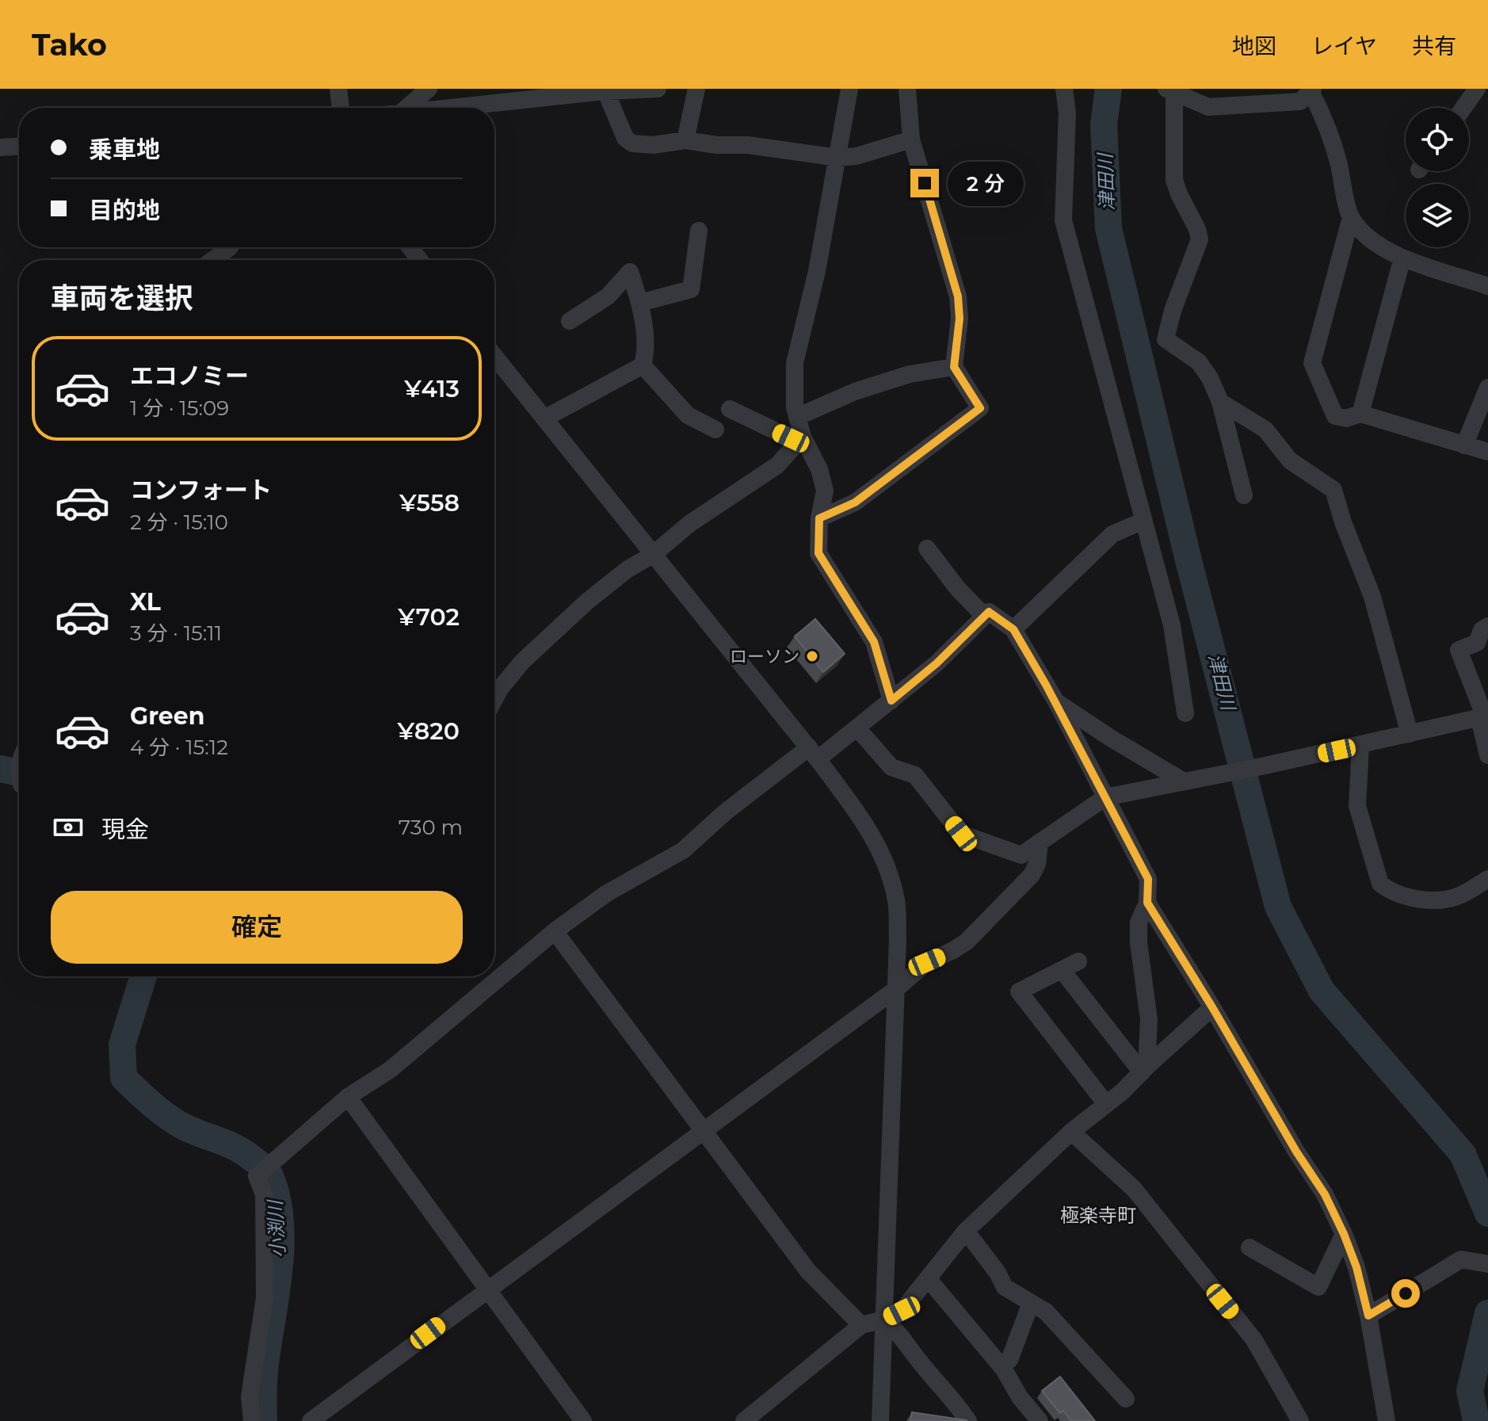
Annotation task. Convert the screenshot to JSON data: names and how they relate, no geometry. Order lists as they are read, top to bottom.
{
  "districts": ["極楽寺町"],
  "water": ["津田川", "小渕川"],
  "places": ["ローソン"],
  "page": {
    "header": "Tako",
    "nav": ["地図", "レイヤ", "共有"],
    "banner": ["乗車地", "目的地"],
    "bubble": "2 分",
    "heading": "車両を選択",
    "list": [
      {
        "name": "エコノミー",
        "note": "1 分 · 15:09",
        "value": "¥413"
      },
      {
        "name": "コンフォート",
        "note": "2 分 · 15:10",
        "value": "¥558"
      },
      {
        "name": "XL",
        "note": "3 分 · 15:11",
        "value": "¥702"
      },
      {
        "name": "Green",
        "note": "4 分 · 15:12",
        "value": "¥820"
      }
    ],
    "pay": ["現金", "730 m"],
    "buttons": "確定"
  }
}
